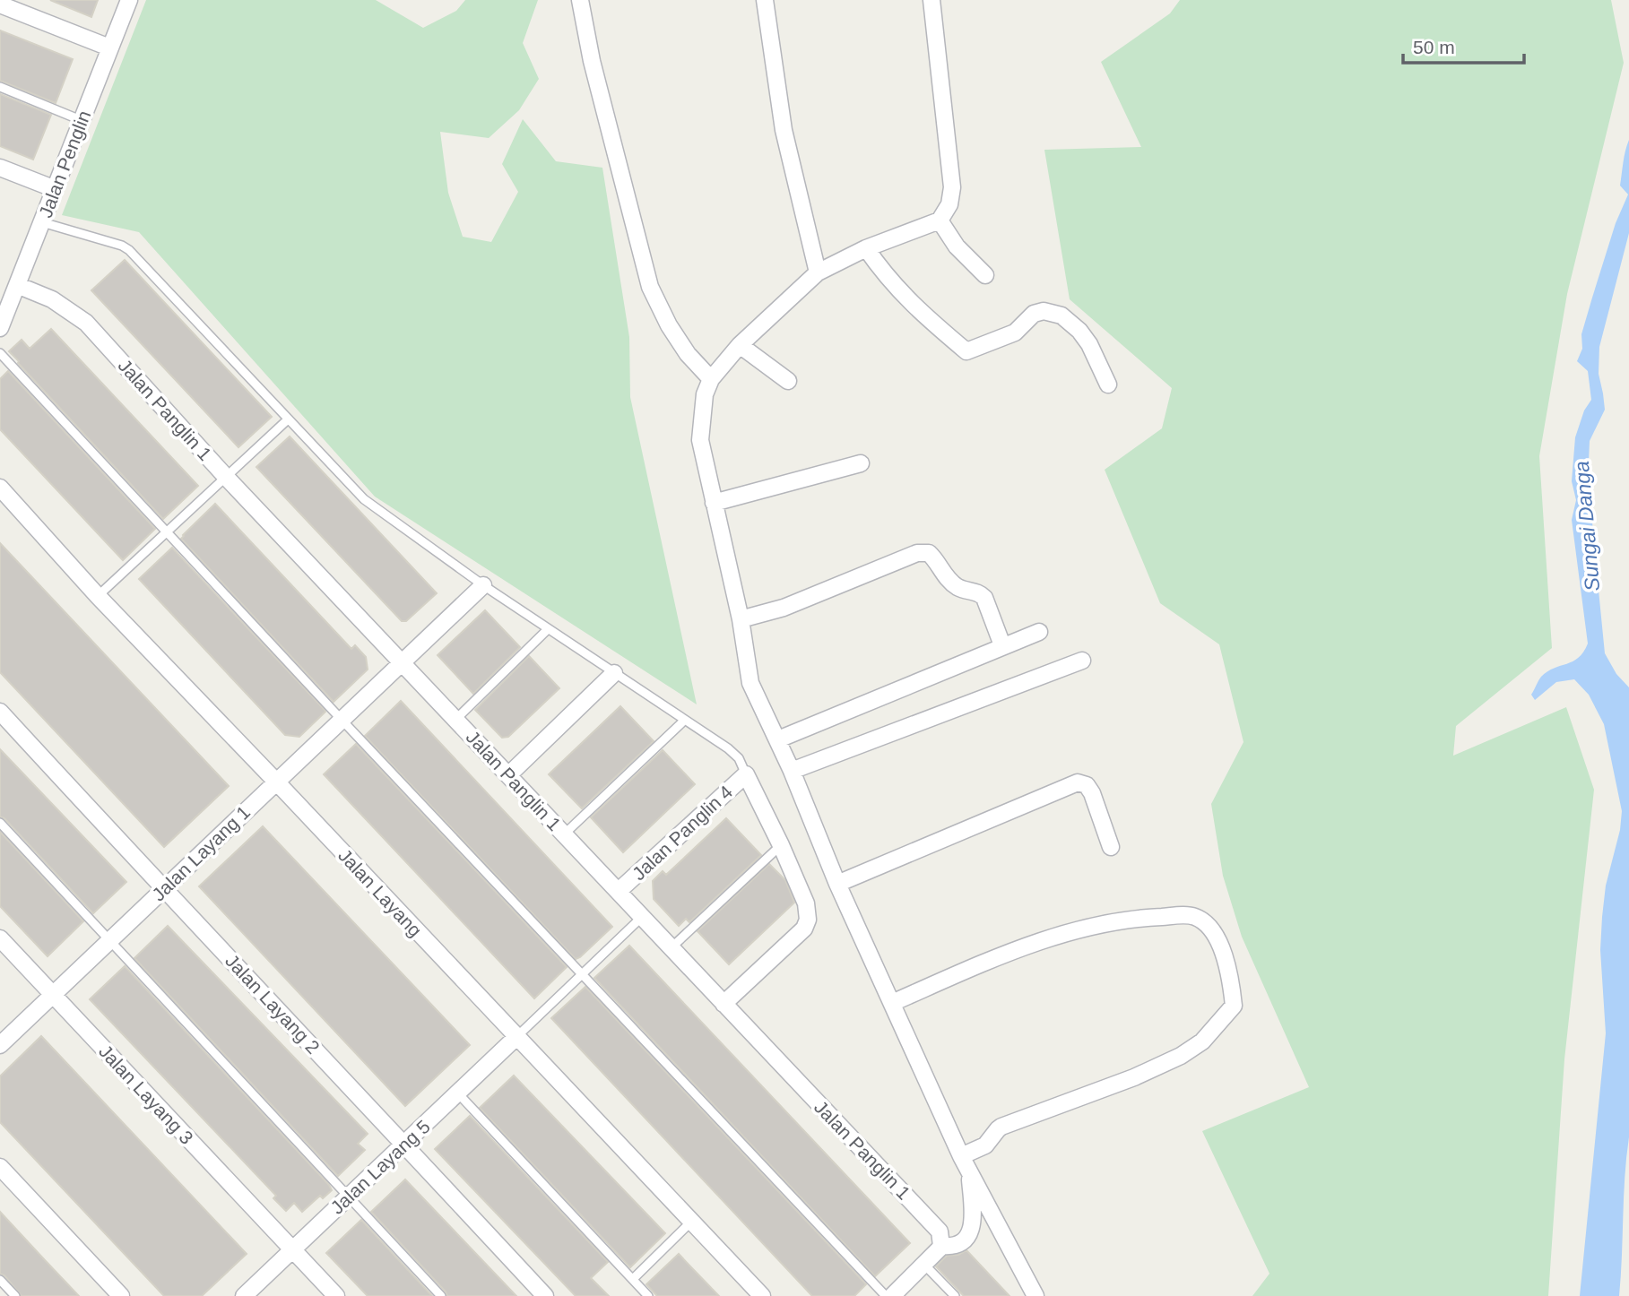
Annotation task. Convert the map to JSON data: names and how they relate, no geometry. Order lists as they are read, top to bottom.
{
  "streets": {
    "street": [
      "Jalan Penglin",
      "Jalan Panglin 1",
      "Jalan Panglin 4",
      "Jalan Layang 1",
      "Jalan Layang",
      "Jalan Layang 2",
      "Jalan Layang 3",
      "Jalan Layang 5"
    ]
  },
  "crossings": [
    ["Jalan Penglin", "Jalan Panglin 1"],
    ["Jalan Panglin 1", "Jalan Panglin 4"],
    ["Jalan Panglin 1", "Jalan Layang 1"],
    ["Jalan Layang 1", "Jalan Layang"],
    ["Jalan Layang 1", "Jalan Layang 2"],
    ["Jalan Layang 1", "Jalan Layang 3"],
    ["Jalan Layang", "Jalan Layang 5"],
    ["Jalan Layang 2", "Jalan Layang 5"],
    ["Jalan Layang 3", "Jalan Layang 5"]
  ],
  "water": ["Sungai Danga"],
  "scale_bar": "50 m"
}
